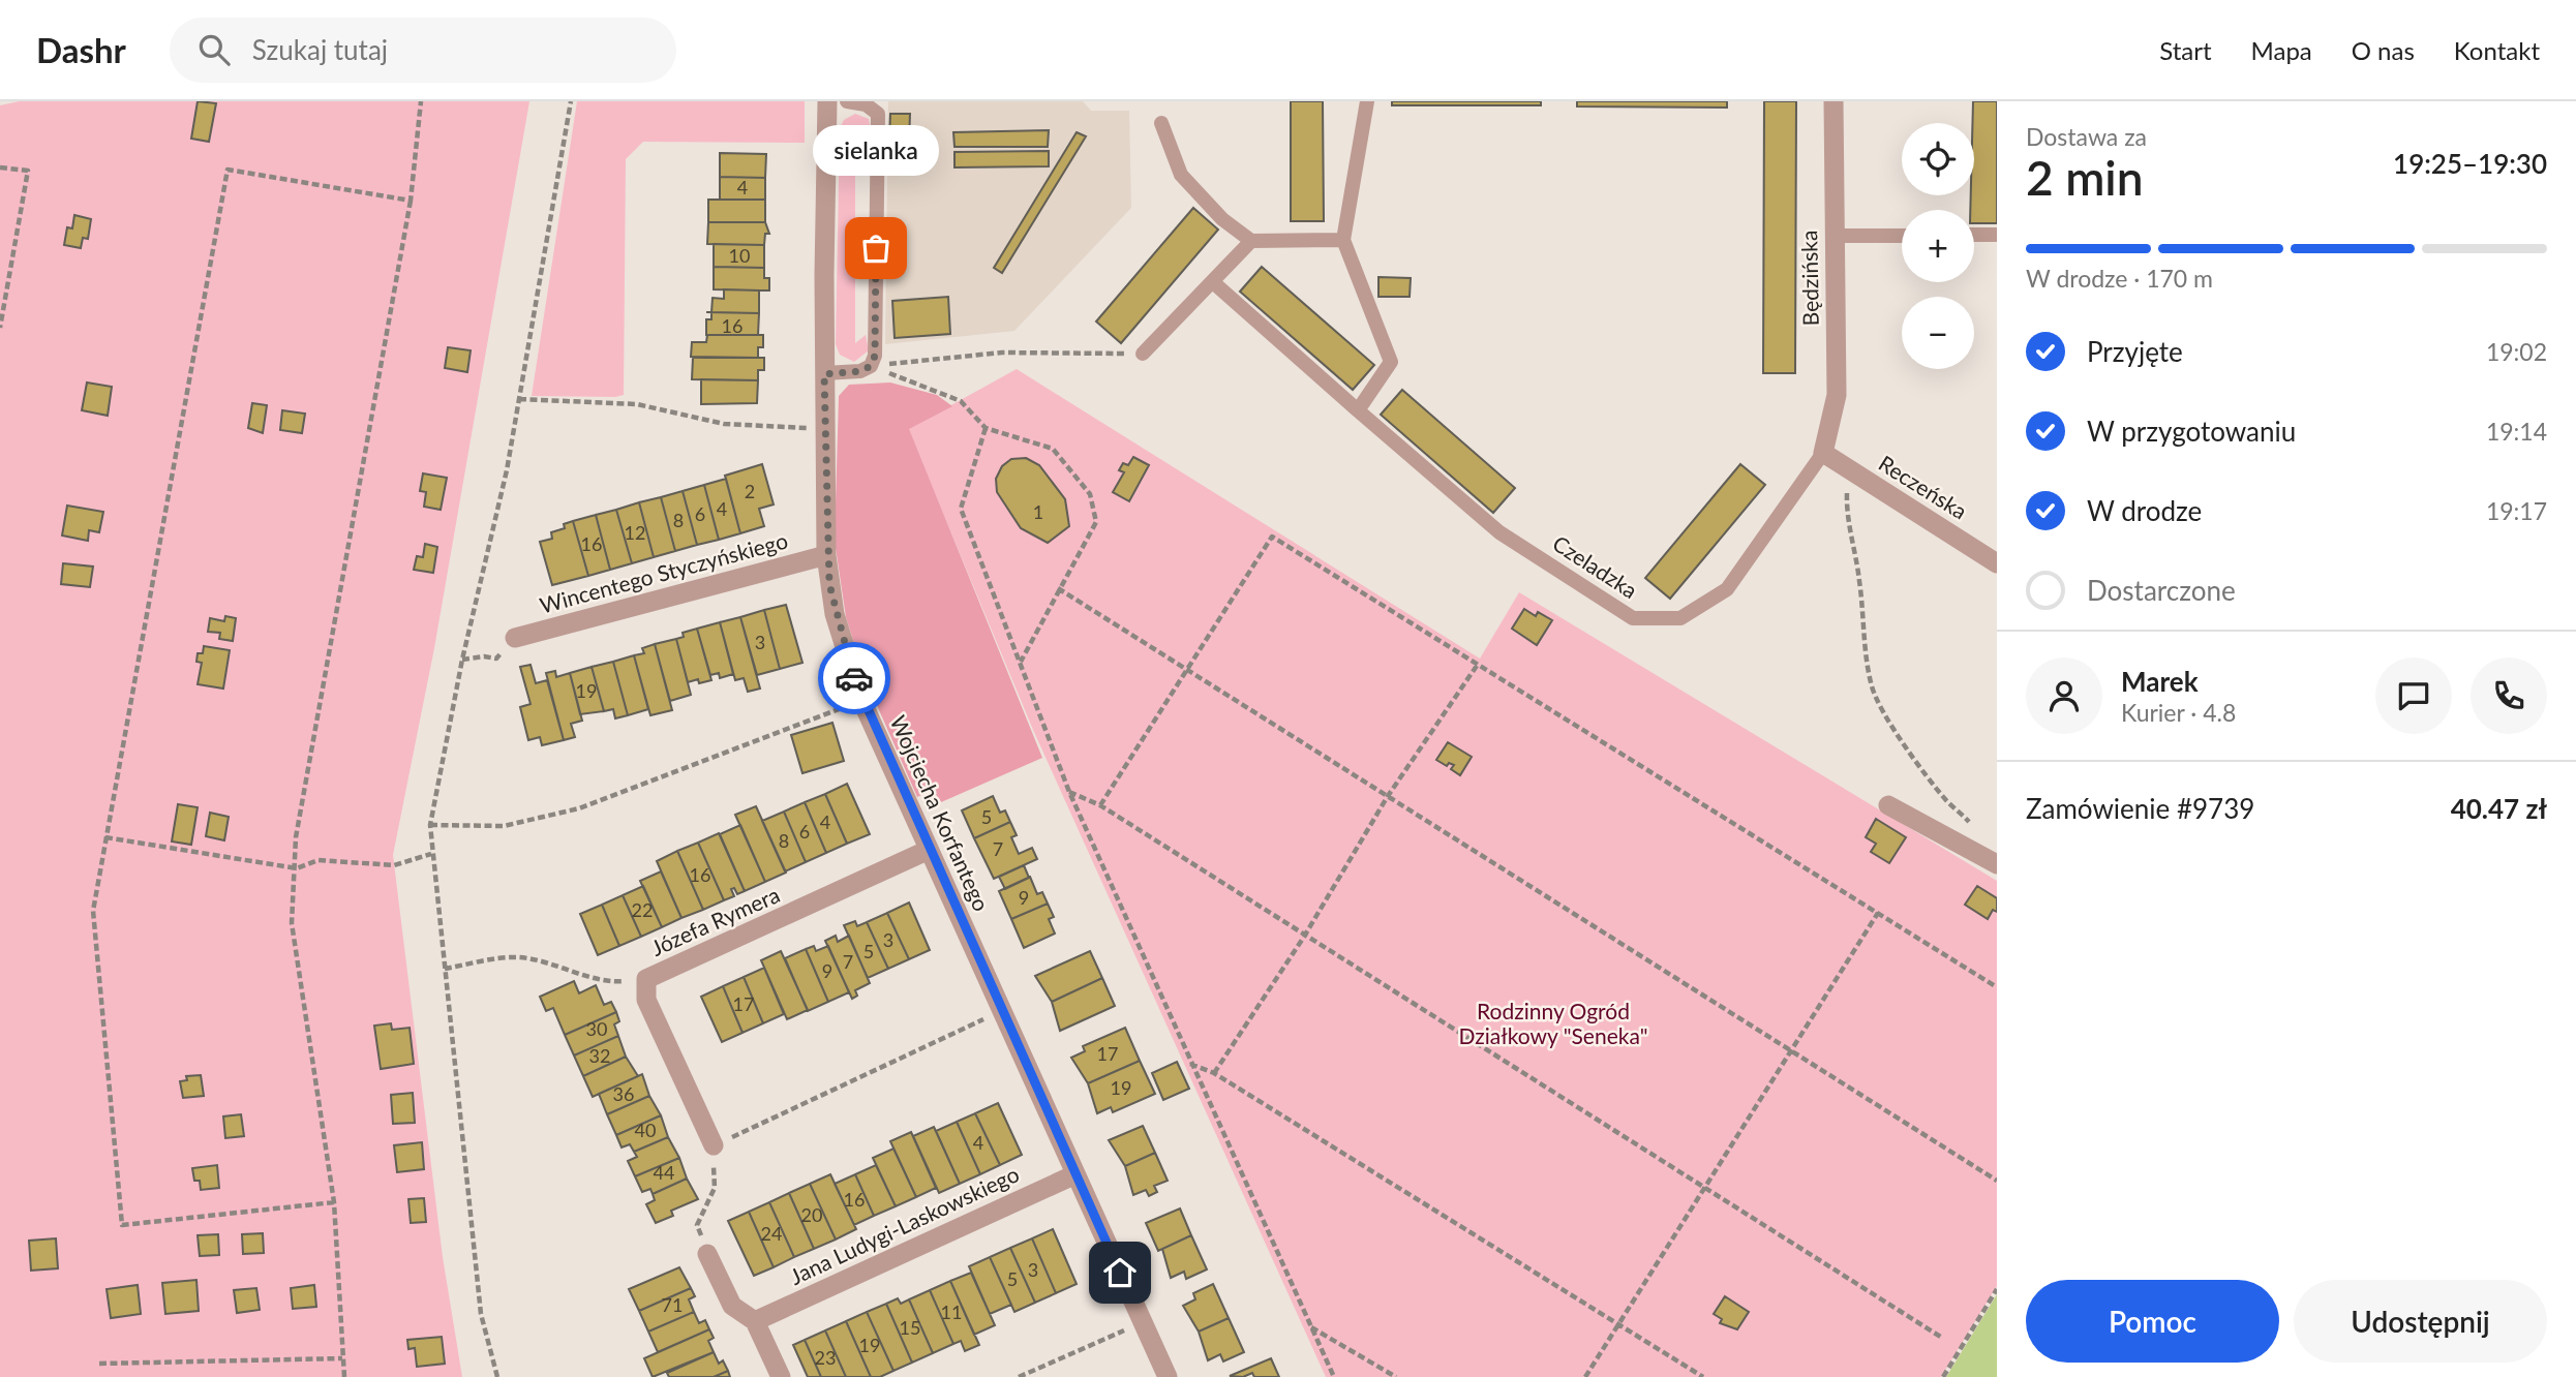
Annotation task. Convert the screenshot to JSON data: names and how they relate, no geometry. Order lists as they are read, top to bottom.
{
  "streets": {
    "street": [
      "Będzińska",
      "Reczeńska",
      "Wincentego Styczyńskiego",
      "Wojciecha Korfantego",
      "Józefa Rymera",
      "Jana Ludygi-Laskowskiego"
    ],
    "lane": ["Czeladzka"]
  },
  "crossings": [
    ["Będzińska", "Reczeńska"],
    ["Będzińska", "Czeladzka"],
    ["Reczeńska", "Czeladzka"],
    ["Wincentego Styczyńskiego", "Wojciecha Korfantego"],
    ["Wojciecha Korfantego", "Józefa Rymera"],
    ["Wojciecha Korfantego", "Jana Ludygi-Laskowskiego"]
  ],
  "parks": ["Rodzinny Ogród Działkowy \"Seneka\""],
  "places": ["sielanka"],
  "house_numbers": [
    "4",
    "10",
    "16",
    "2",
    "4",
    "1",
    "6",
    "8",
    "12",
    "16",
    "3",
    "19",
    "5",
    "4",
    "6",
    "8",
    "7",
    "16",
    "9",
    "22",
    "3",
    "5",
    "7",
    "9",
    "17",
    "30",
    "17",
    "32",
    "19",
    "36",
    "40",
    "4",
    "44",
    "16",
    "20",
    "24",
    "3",
    "5",
    "71",
    "11",
    "15",
    "19",
    "23"
  ],
  "page": {
    "header": "Dashr",
    "search": "Szukaj tutaj",
    "nav": [
      "Start",
      "Mapa",
      "O nas",
      "Kontakt"
    ],
    "heading": ["2 min", "Dostawa za", "19:25–19:30"],
    "panel": [
      "Marek",
      "Kurier · 4.8",
      "Zamówienie #9739",
      "40.47 zł"
    ],
    "map_buttons": ["+", "−"],
    "bubble": "sielanka",
    "bar": "W drodze · 170 m",
    "list": [
      ["Przyjęte", "19:02"],
      ["W przygotowaniu", "19:14"],
      ["W drodze", "19:17"],
      "Dostarczone"
    ],
    "buttons": ["Pomoc", "Udostępnij"]
  }
}
